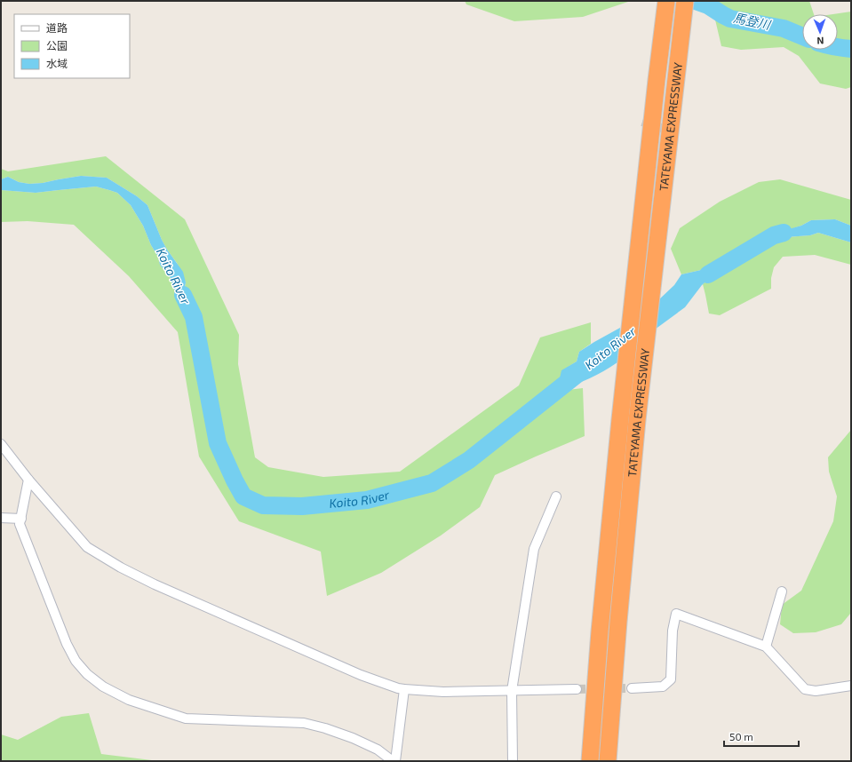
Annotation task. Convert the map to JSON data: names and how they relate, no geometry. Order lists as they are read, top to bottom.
{
  "streets": {
    "highway": ["TATEYAMA EXPRESSWAY"]
  },
  "water": ["馬登川", "Koito River"],
  "legend": ["道路", "公園", "水域"],
  "scale_bar": "50 m",
  "north": "bottom"
}
